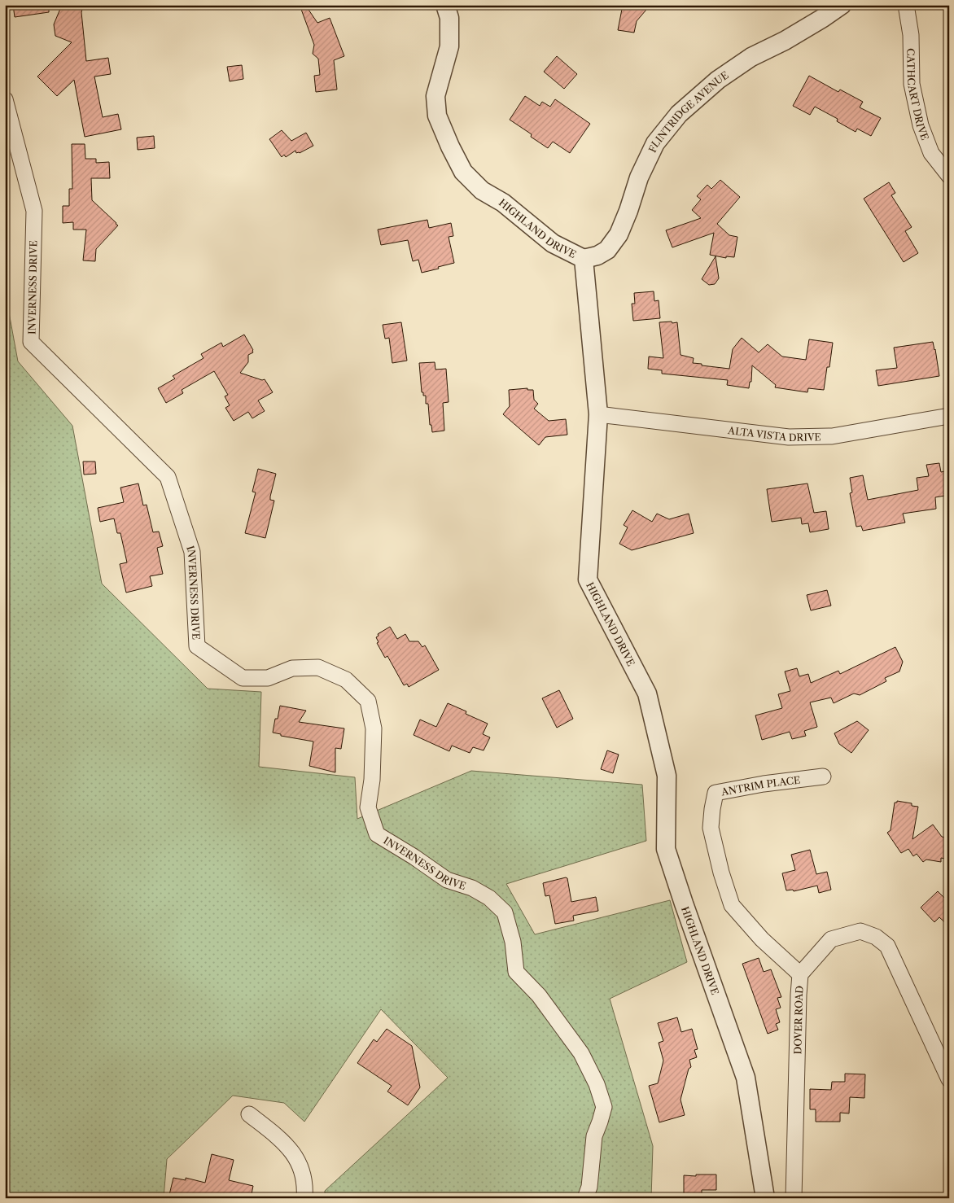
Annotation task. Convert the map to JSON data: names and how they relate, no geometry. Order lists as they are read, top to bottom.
{
  "streets": {
    "street": [
      "CATHCART DRIVE",
      "FLINTRIDGE AVENUE",
      "HIGHLAND DRIVE",
      "INVERNESS DRIVE",
      "ALTA VISTA DRIVE",
      "ANTRIM PLACE",
      "DOVER ROAD"
    ]
  },
  "crossings": [
    ["FLINTRIDGE AVENUE", "HIGHLAND DRIVE"],
    ["HIGHLAND DRIVE", "ALTA VISTA DRIVE"],
    ["ANTRIM PLACE", "DOVER ROAD"]
  ]
}
